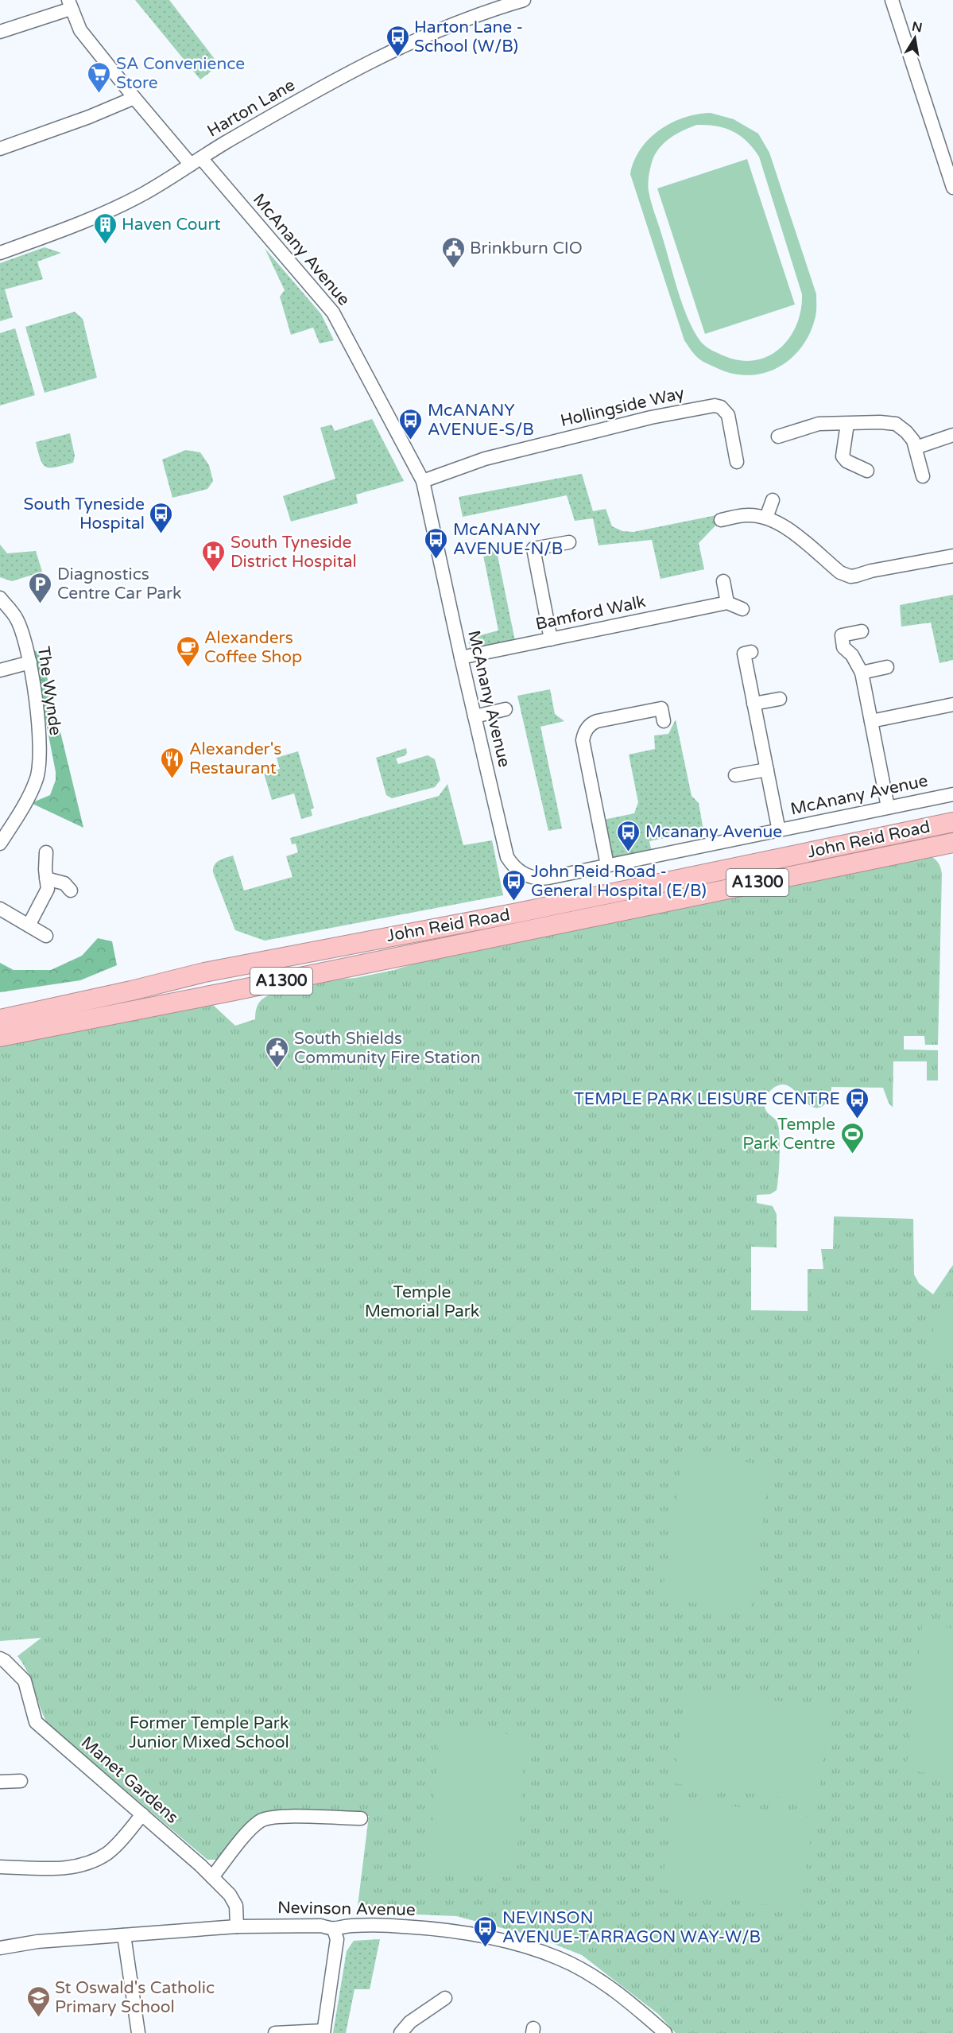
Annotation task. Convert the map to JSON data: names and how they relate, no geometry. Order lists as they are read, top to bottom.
{
  "streets": {
    "highway": ["John Reid Road", "A1300"],
    "street": [
      "Harton Lane",
      "McAnany Avenue",
      "Hollingside Way",
      "Bamford Walk",
      "The Wynde",
      "Manet Gardens",
      "Nevinson Avenue"
    ]
  },
  "crossings": [
    ["Harton Lane", "McAnany Avenue"],
    ["McAnany Avenue", "Hollingside Way"],
    ["McAnany Avenue", "Bamford Walk"],
    ["Manet Gardens", "Nevinson Avenue"]
  ],
  "parks": ["Temple Memorial Park", "Former Temple Park Junior Mixed School"],
  "places": {
    "bus stop": [
      "Harton Lane - School (W/B)",
      "McANANY AVENUE-S/B",
      "South Tyneside Hospital",
      "McANANY AVENUE-N/B",
      "Mcanany Avenue",
      "John Reid Road - General Hospital (E/B)",
      "TEMPLE PARK LEISURE CENTRE",
      "NEVINSON AVENUE-TARRAGON WAY-W/B"
    ],
    "supermarket": ["SA Convenience Store"],
    "building": ["Haven Court"],
    "public building": ["Brinkburn CIO", "South Shields Community Fire Station"],
    "hospital": ["South Tyneside District Hospital"],
    "parking": ["Diagnostics Centre Car Park"],
    "cafe": ["Alexanders Coffee Shop"],
    "restaurant": ["Alexander's Restaurant"],
    "sports": ["Temple Park Centre"],
    "school or university": ["St Oswald's Catholic Primary School"]
  },
  "north": "top"
}
